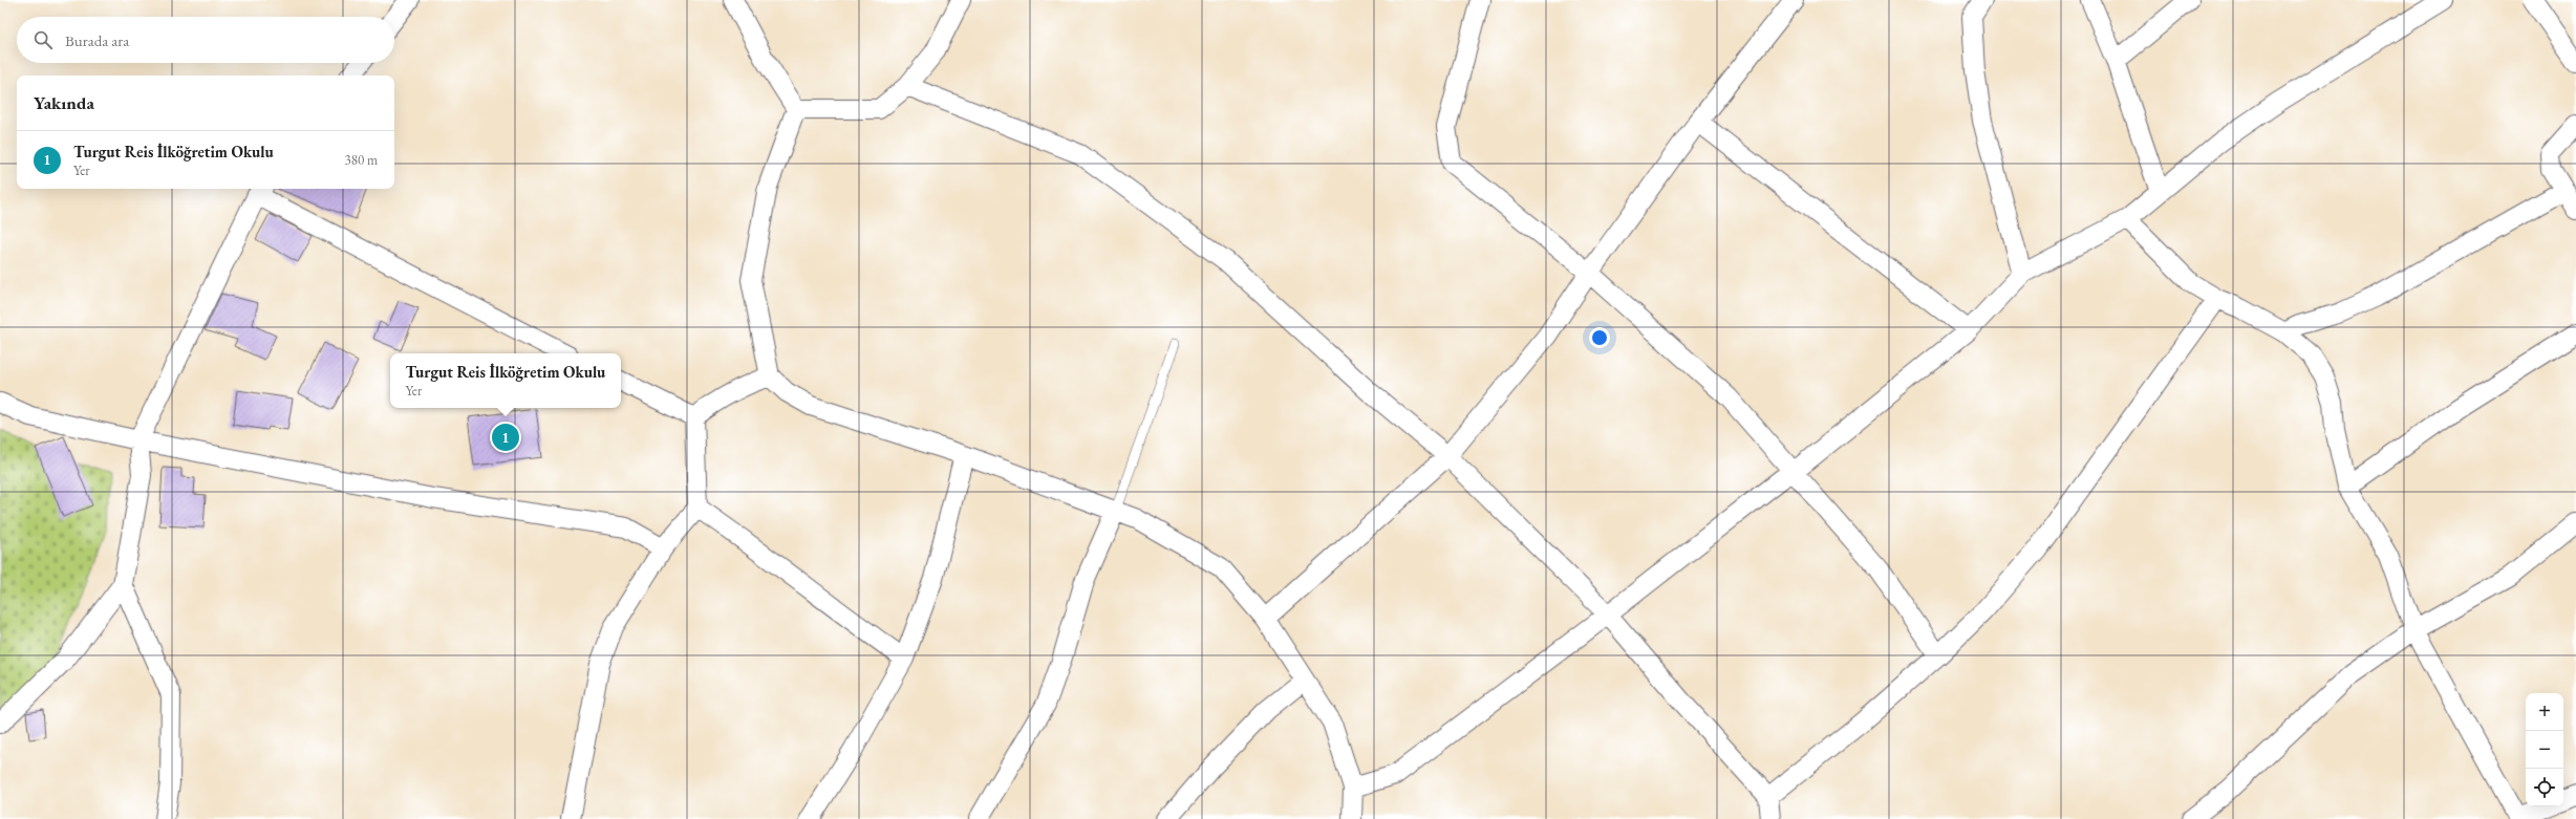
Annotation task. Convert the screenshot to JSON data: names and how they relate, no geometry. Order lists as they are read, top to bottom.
{
  "page": {
    "search": "Burada ara",
    "heading": "Yakında",
    "list": [
      {
        "mark": "1",
        "name": "Turgut Reis İlköğretim Okulu",
        "note": "Yer",
        "value": "380 m"
      }
    ],
    "popup": ["Turgut Reis İlköğretim Okulu", "Yer"],
    "pins": "1",
    "map_buttons": ["+", "−"]
  }
}
